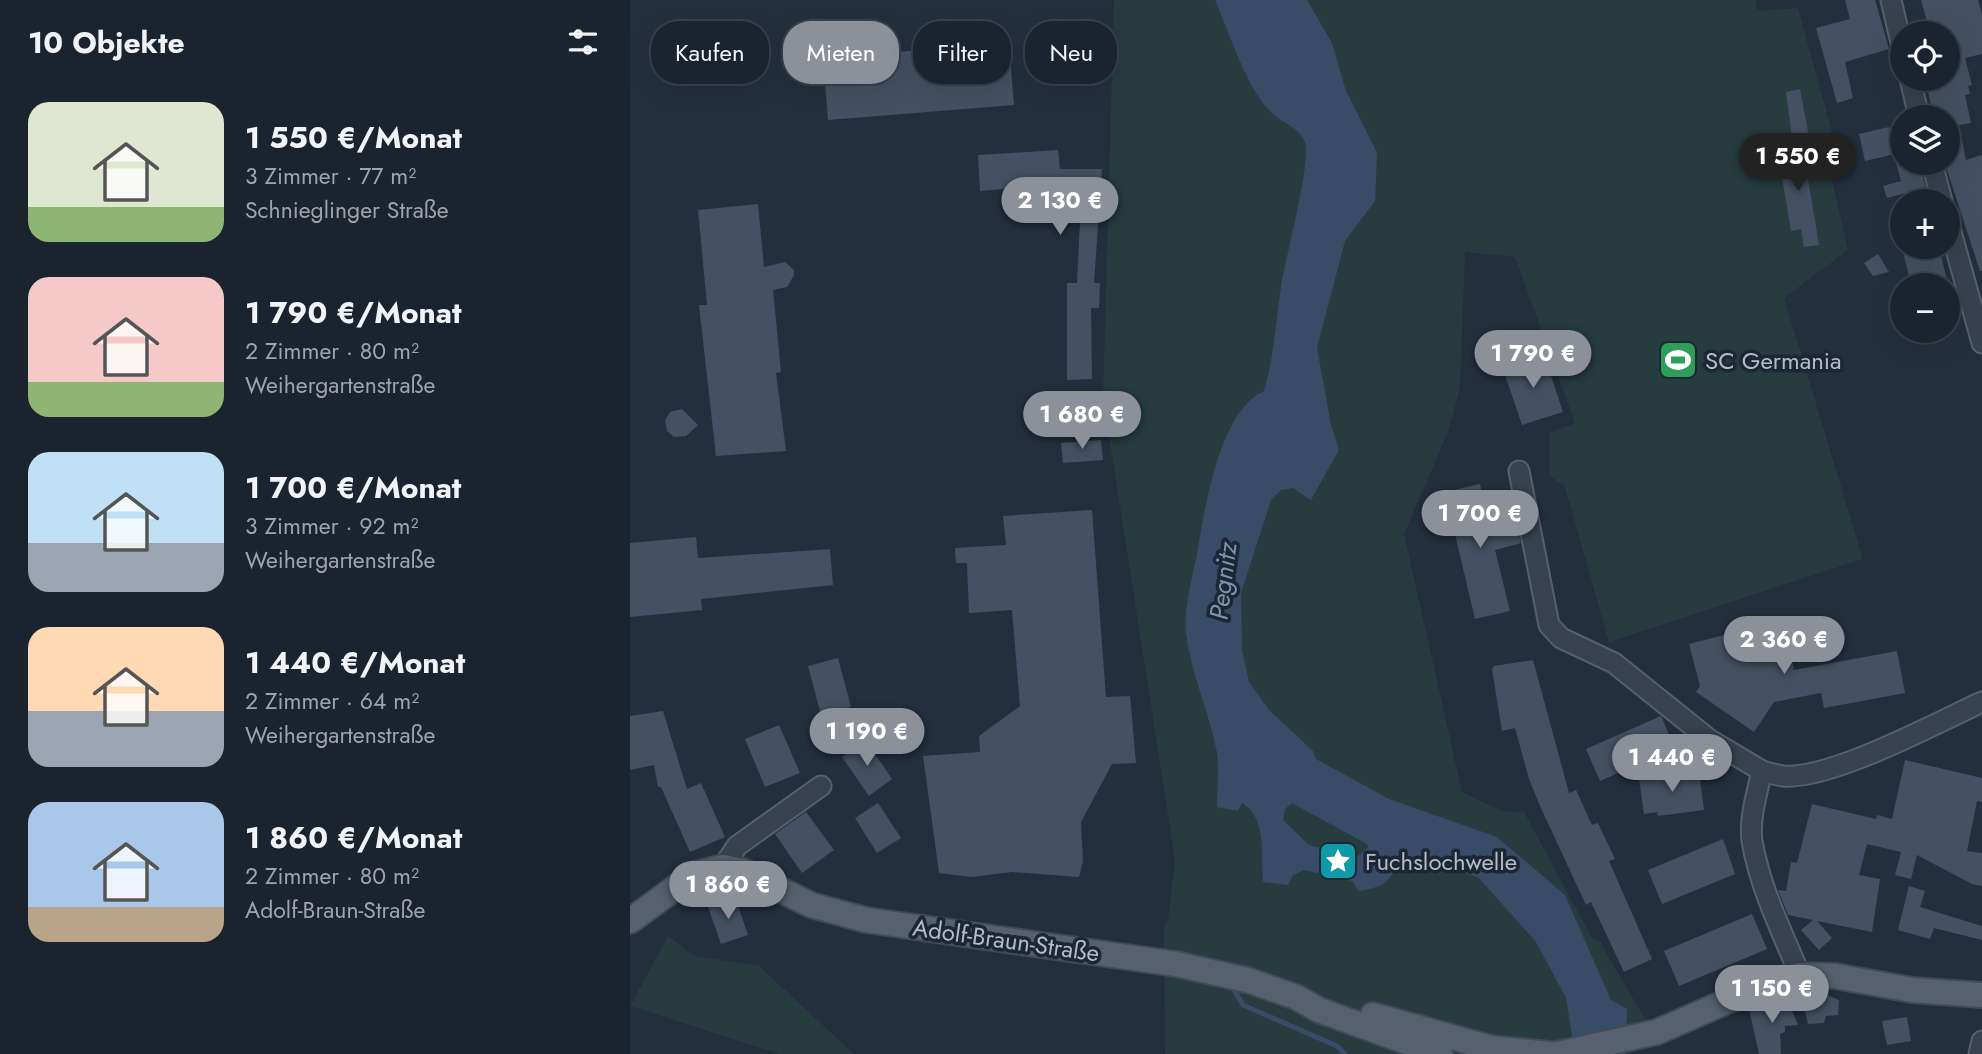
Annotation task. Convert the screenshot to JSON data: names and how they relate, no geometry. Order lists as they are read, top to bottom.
{
  "streets": {
    "main road": ["Adolf-Braun-Straße"]
  },
  "water": ["Pegnitz"],
  "places": {
    "sports": ["SC Germania"],
    "place": ["Fuchslochwelle"]
  },
  "page": {
    "heading": "10 Objekte",
    "map_buttons": ["+", "−"],
    "chip": [
      "Kaufen",
      "Mieten",
      "Filter",
      "Neu"
    ],
    "list": [
      {
        "name": "1 550 €/Monat",
        "note": "3 Zimmer · 77 m² · Schnieglinger Straße"
      },
      {
        "name": "1 790 €/Monat",
        "note": "2 Zimmer · 80 m² · Weihergartenstraße"
      },
      {
        "name": "1 700 €/Monat",
        "note": "3 Zimmer · 92 m² · Weihergartenstraße"
      },
      {
        "name": "1 440 €/Monat",
        "note": "2 Zimmer · 64 m² · Weihergartenstraße"
      },
      {
        "name": "1 860 €/Monat",
        "note": "2 Zimmer · 80 m² · Adolf-Braun-Straße"
      }
    ],
    "price": [
      "1 550 €",
      "2 130 €",
      "1 790 €",
      "1 680 €",
      "1 700 €",
      "2 360 €",
      "1 190 €",
      "1 440 €",
      "1 860 €",
      "1 150 €"
    ]
  }
}
